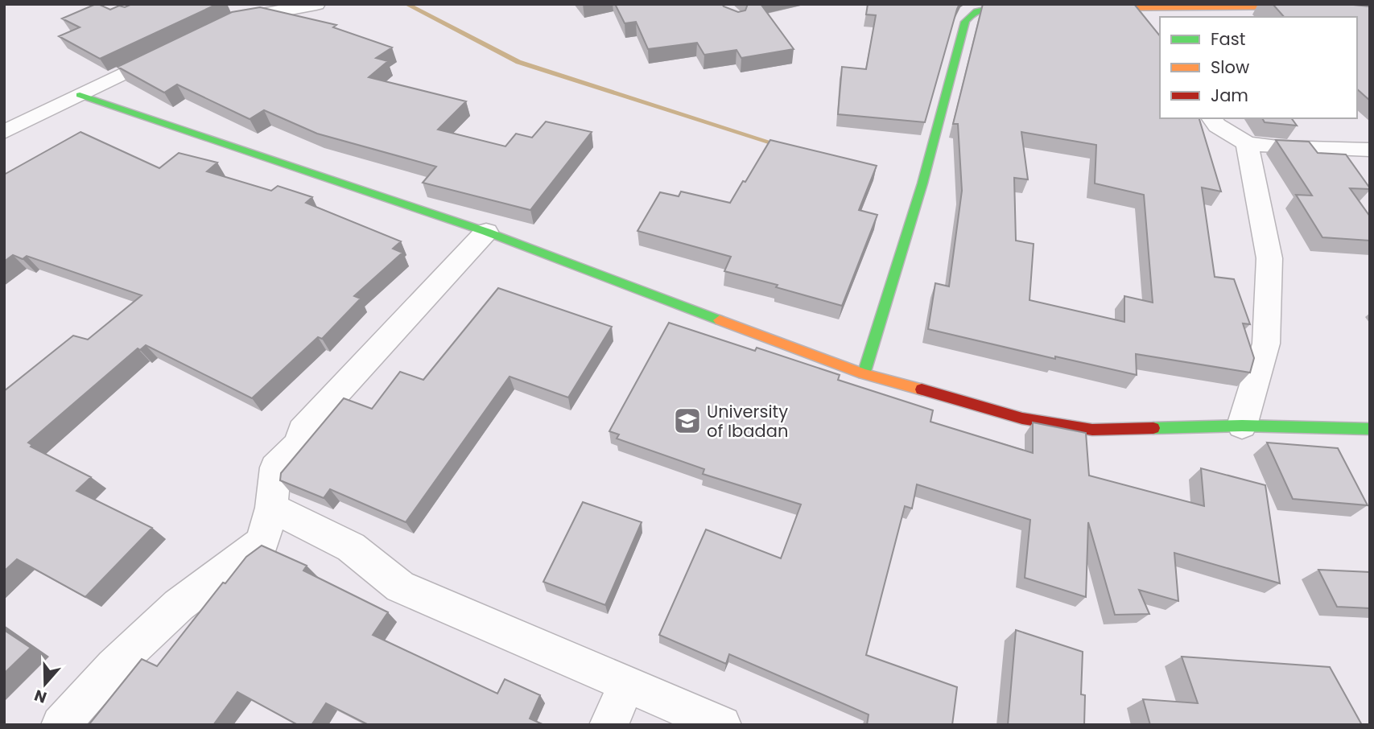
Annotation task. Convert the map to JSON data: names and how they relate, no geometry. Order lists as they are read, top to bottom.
{
  "places": {
    "school or university": ["University of Ibadan"]
  },
  "legend": ["Fast", "Slow", "Jam"],
  "north": "bottom"
}
